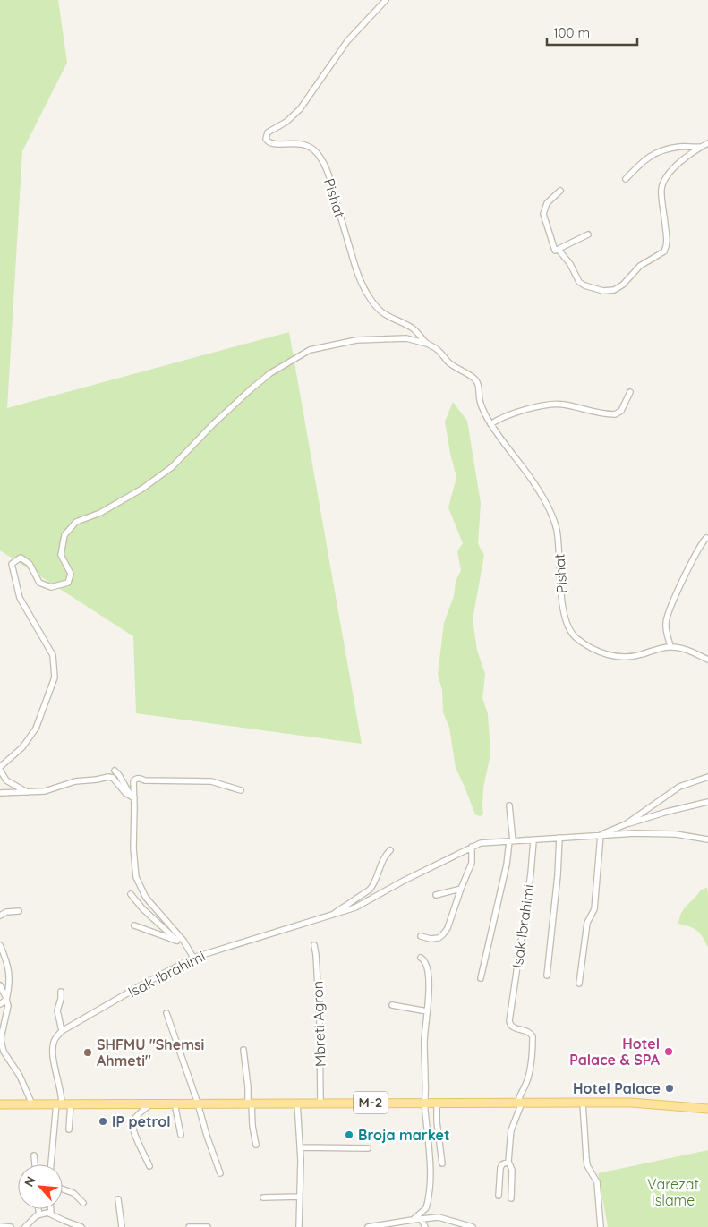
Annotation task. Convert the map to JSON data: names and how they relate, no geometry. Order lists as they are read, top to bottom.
{
  "streets": {
    "main road": ["M-2"],
    "street": ["Pishat", "Isak Ibrahimi", "Mbreti Agron"]
  },
  "crossings": [
    ["Isak Ibrahimi", "M-2"],
    ["Mbreti Agron", "M-2"]
  ],
  "parks": ["Varezat Islame"],
  "places": [
    "Hotel Palace & SPA",
    "SHFMU \"Shemsi Ahmeti\"",
    "Hotel Palace",
    "IP petrol",
    "Broja market"
  ],
  "scale_bar": "100 m",
  "north": "top left"
}
